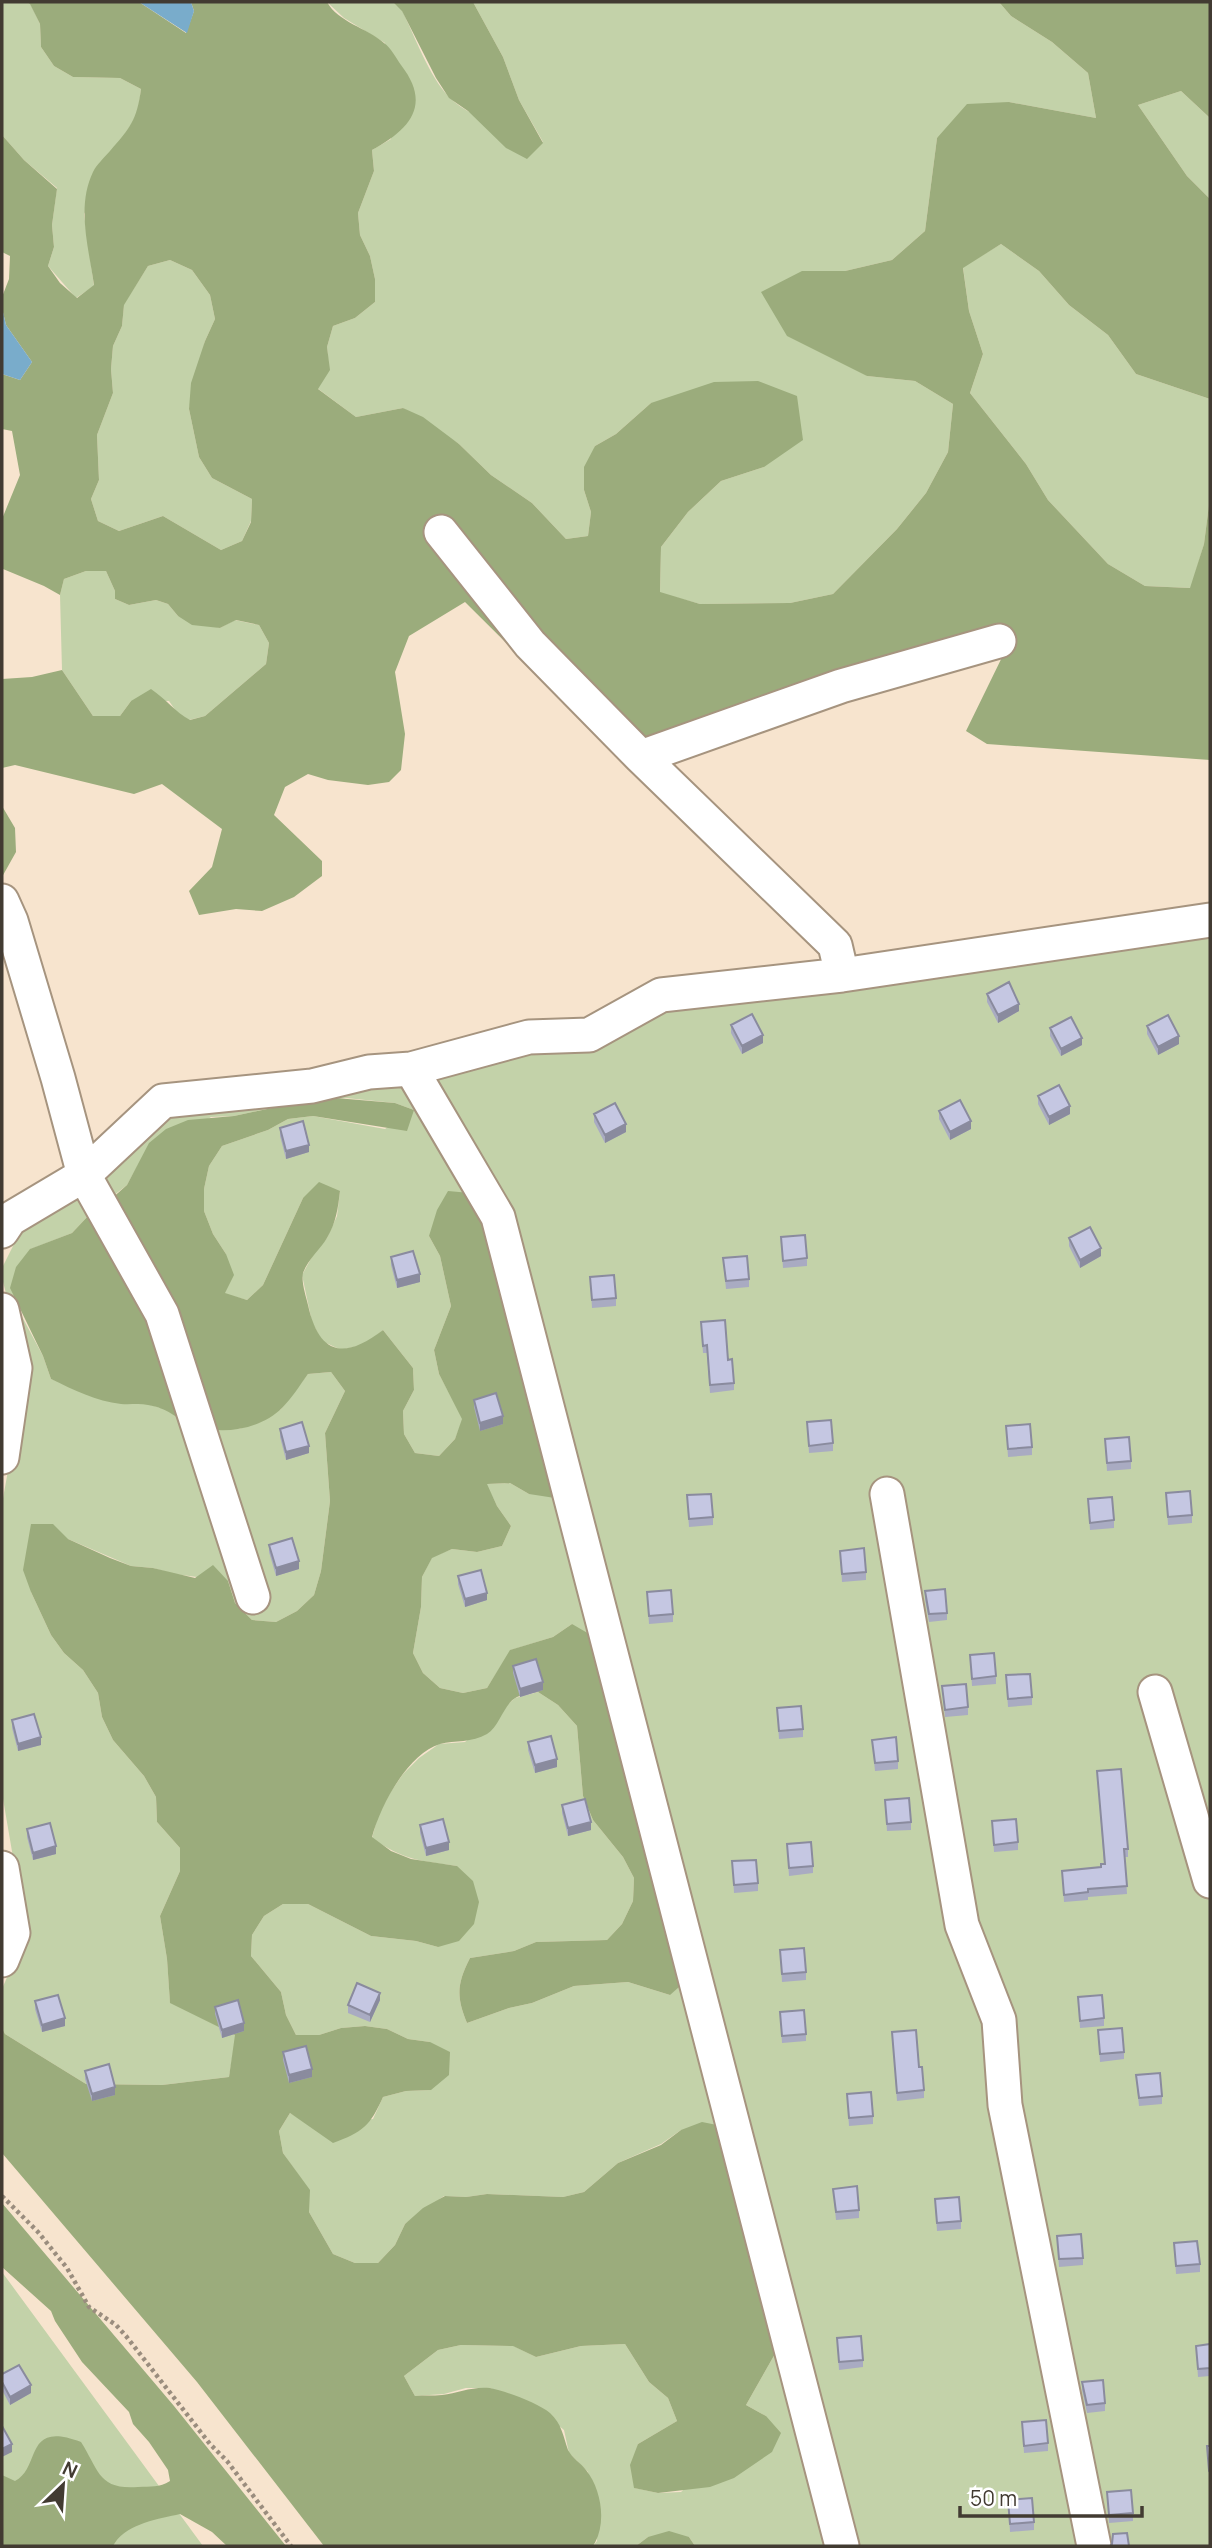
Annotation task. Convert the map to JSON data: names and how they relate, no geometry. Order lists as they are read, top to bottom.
{
  "scale_bar": "50 m",
  "north": "top right"
}
